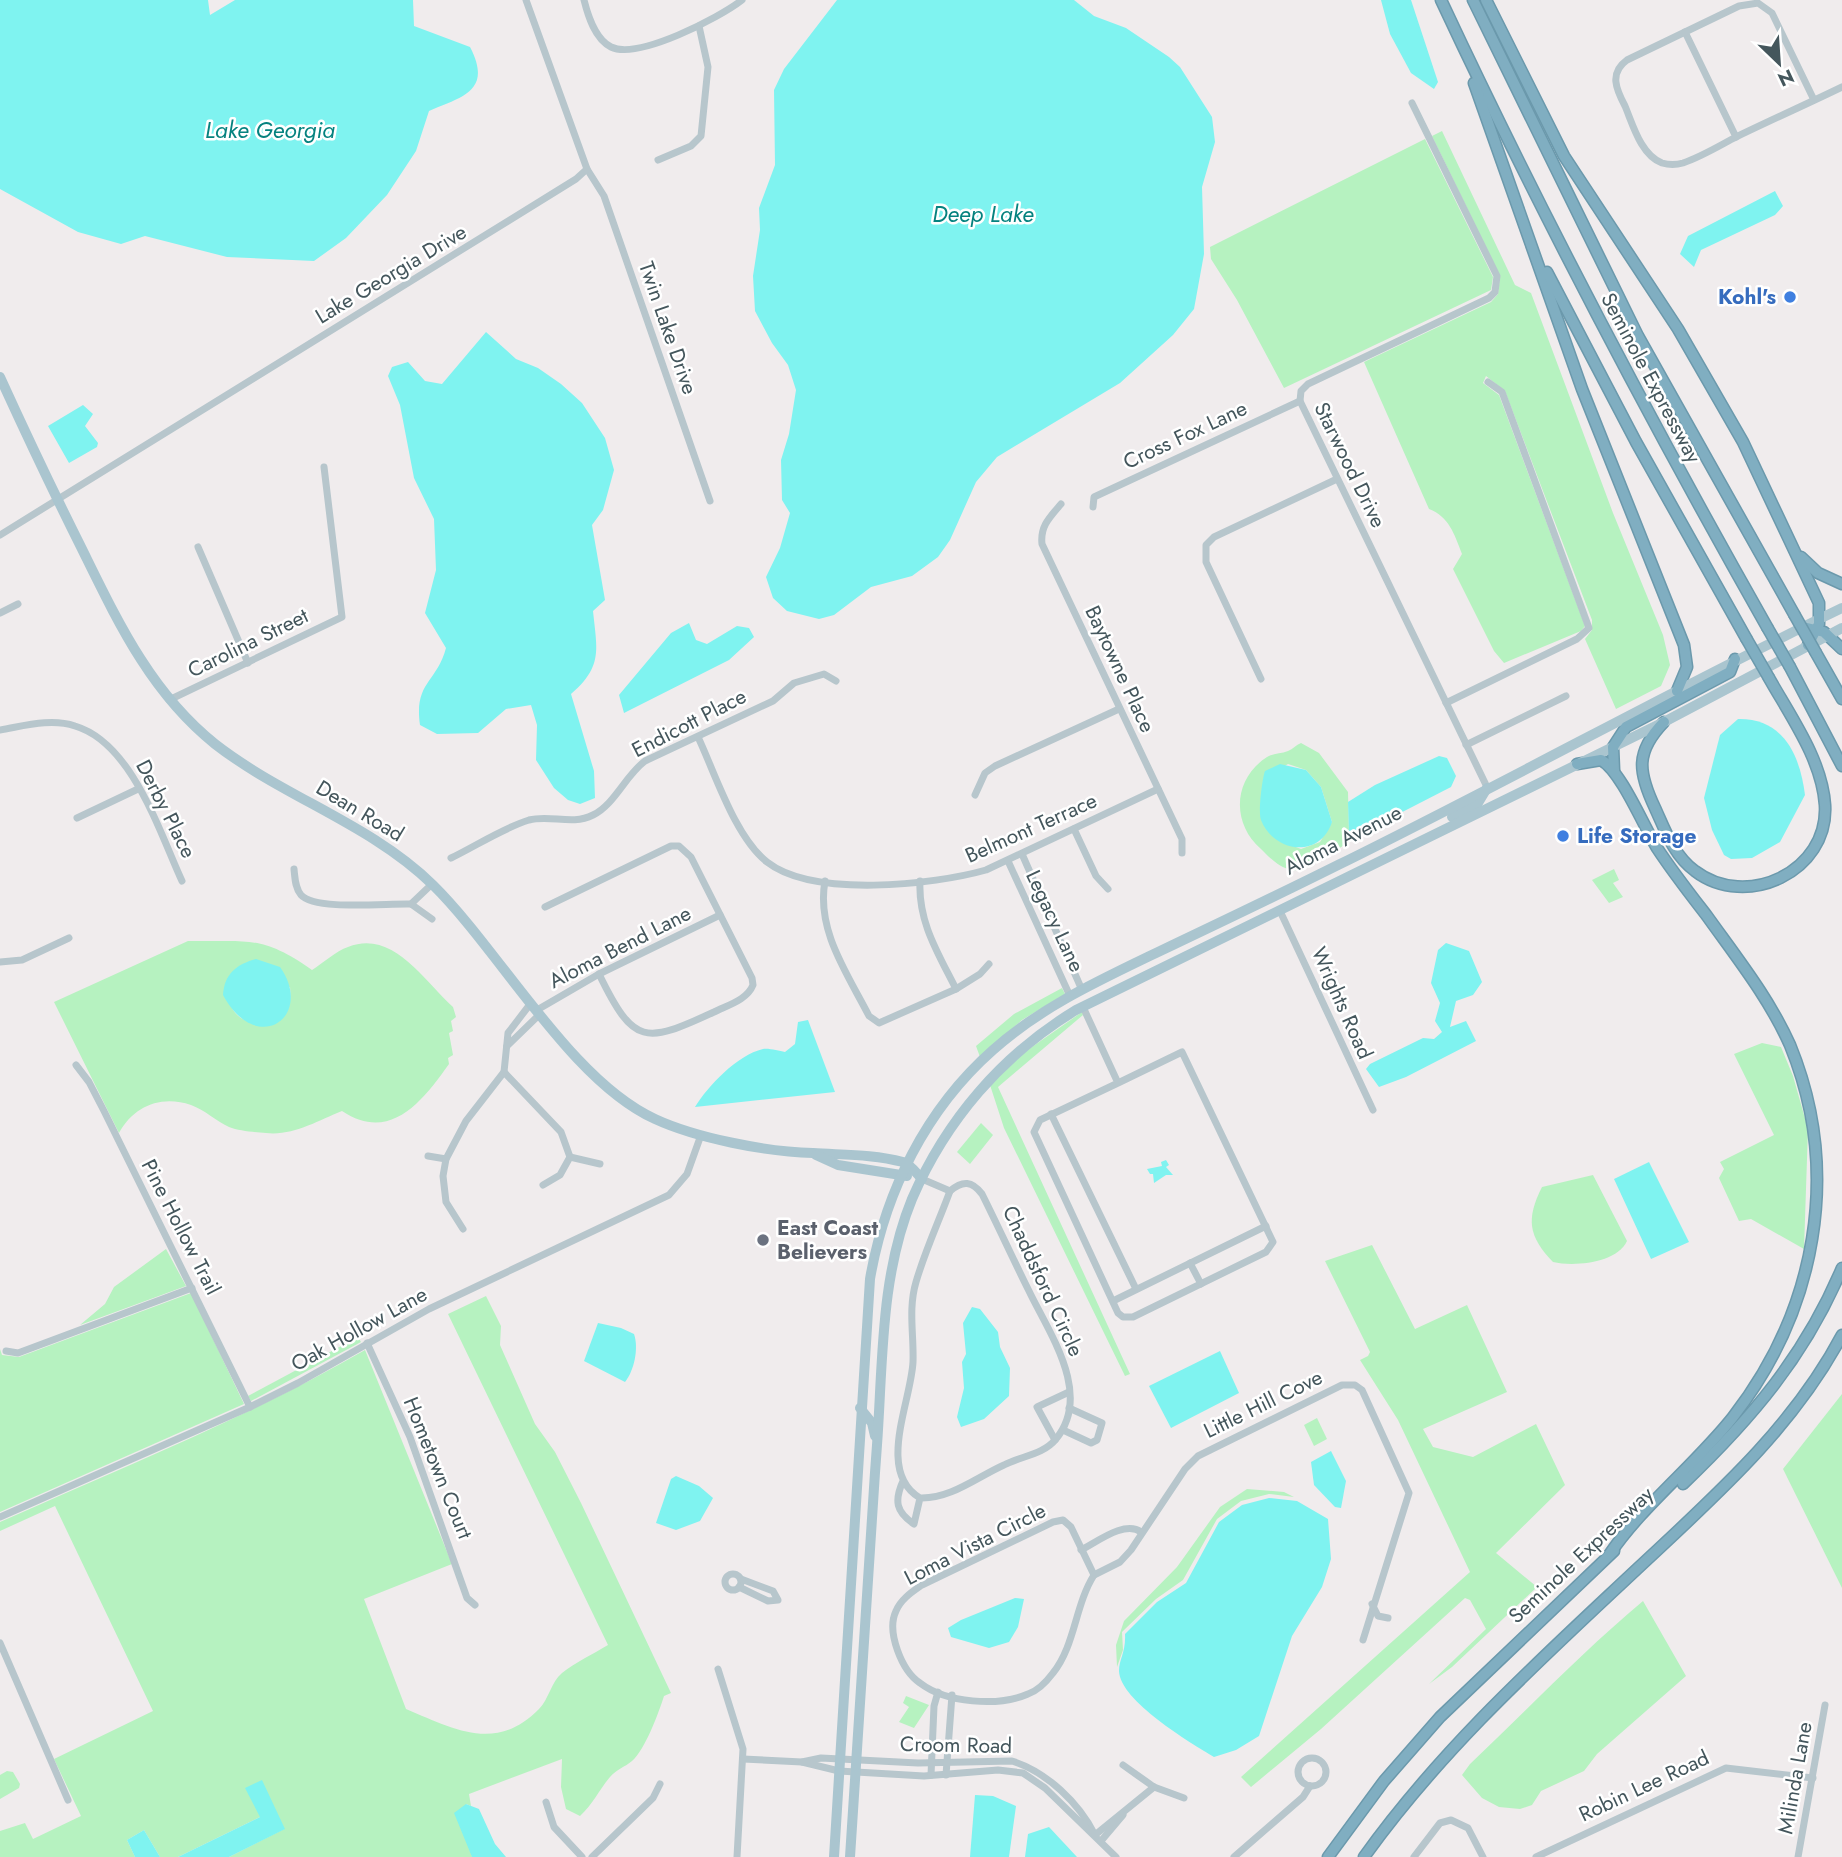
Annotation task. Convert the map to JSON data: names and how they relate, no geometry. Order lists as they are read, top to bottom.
{
  "streets": {
    "highway": ["Seminole Expressway"],
    "main road": ["Dean Road", "Aloma Avenue"],
    "street": [
      "Lake Georgia Drive",
      "Twin Lake Drive",
      "Cross Fox Lane",
      "Starwood Drive",
      "Carolina Street",
      "Baytowne Place",
      "Endicott Place",
      "Derby Place",
      "Belmont Terrace",
      "Legacy Lane",
      "Aloma Bend Lane",
      "Wrights Road",
      "Pine Hollow Trail",
      "Chaddsford Circle",
      "Oak Hollow Lane",
      "Little Hill Cove",
      "Hometown Court",
      "Loma Vista Circle",
      "Croom Road",
      "Milinda Lane",
      "Robin Lee Road"
    ]
  },
  "crossings": [
    ["Lake Georgia Drive", "Twin Lake Drive"],
    ["Lake Georgia Drive", "Dean Road"],
    ["Seminole Expressway", "Aloma Avenue"],
    ["Cross Fox Lane", "Starwood Drive"],
    ["Starwood Drive", "Aloma Avenue"],
    ["Carolina Street", "Dean Road"],
    ["Baytowne Place", "Belmont Terrace"],
    ["Endicott Place", "Belmont Terrace"],
    ["Dean Road", "Aloma Avenue"],
    ["Dean Road", "Aloma Bend Lane"],
    ["Dean Road", "Chaddsford Circle"],
    ["Dean Road", "Oak Hollow Lane"],
    ["Belmont Terrace", "Legacy Lane"],
    ["Aloma Avenue", "Legacy Lane"],
    ["Aloma Avenue", "Wrights Road"],
    ["Aloma Avenue", "Chaddsford Circle"],
    ["Aloma Avenue", "Croom Road"],
    ["Pine Hollow Trail", "Oak Hollow Lane"],
    ["Oak Hollow Lane", "Hometown Court"],
    ["Little Hill Cove", "Loma Vista Circle"],
    ["Milinda Lane", "Robin Lee Road"]
  ],
  "water": ["Lake Georgia", "Deep Lake"],
  "places": ["Kohl's", "Life Storage", "East Coast Believers"],
  "north": "bottom right"
}
